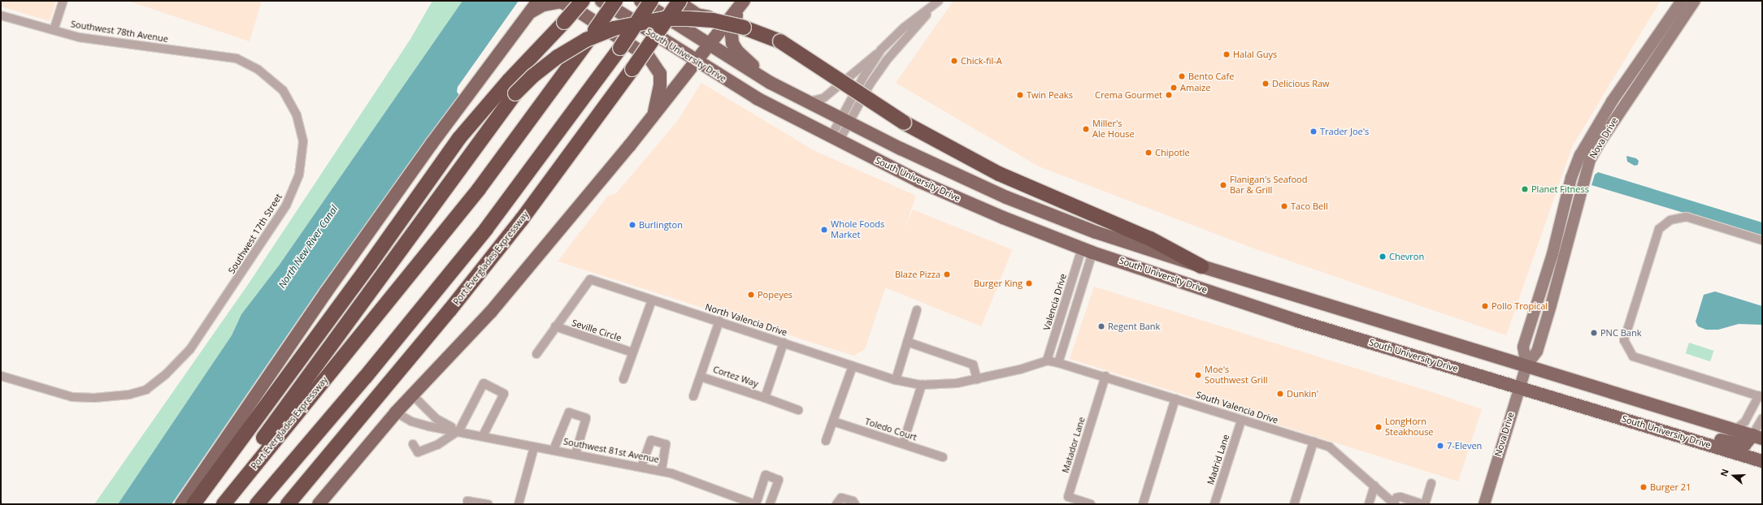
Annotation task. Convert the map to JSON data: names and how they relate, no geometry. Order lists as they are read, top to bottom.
{
  "streets": {
    "highway": ["Port Everglades Expressway"],
    "main road": ["South University Drive"],
    "street": [
      "Southwest 78th Avenue",
      "Nova Drive",
      "Southwest 17th Street",
      "Valencia Drive",
      "North Valencia Drive",
      "Seville Circle",
      "Cortez Way",
      "South Valencia Drive",
      "Toledo Court",
      "Matador Lane",
      "Southwest 81st Avenue",
      "Madrid Lane"
    ]
  },
  "crossings": [
    ["Southwest 78th Avenue", "Southwest 17th Street"],
    ["South University Drive", "Nova Drive"],
    ["South University Drive", "Valencia Drive"],
    ["Valencia Drive", "North Valencia Drive"],
    ["North Valencia Drive", "Seville Circle"],
    ["North Valencia Drive", "Cortez Way"],
    ["North Valencia Drive", "South Valencia Drive"],
    ["South Valencia Drive", "Matador Lane"],
    ["South Valencia Drive", "Madrid Lane"]
  ],
  "water": ["North New River Canal"],
  "places": [
    "Halal Guys",
    "Chick-fil-A",
    "Bento Cafe",
    "Delicious Raw",
    "Amaize",
    "Twin Peaks",
    "Crema Gourmet",
    "Miller's Ale House",
    "Trader Joe's",
    "Chipotle",
    "Flanigan's Seafood Bar & Grill",
    "Planet Fitness",
    "Taco Bell",
    "Burlington",
    "Whole Foods Market",
    "Chevron",
    "Blaze Pizza",
    "Burger King",
    "Popeyes",
    "Pollo Tropical",
    "Regent Bank",
    "PNC Bank",
    "Moe's Southwest Grill",
    "Dunkin'",
    "LongHorn Steakhouse",
    "7-Eleven",
    "Burger 21"
  ],
  "north": "left"
}
